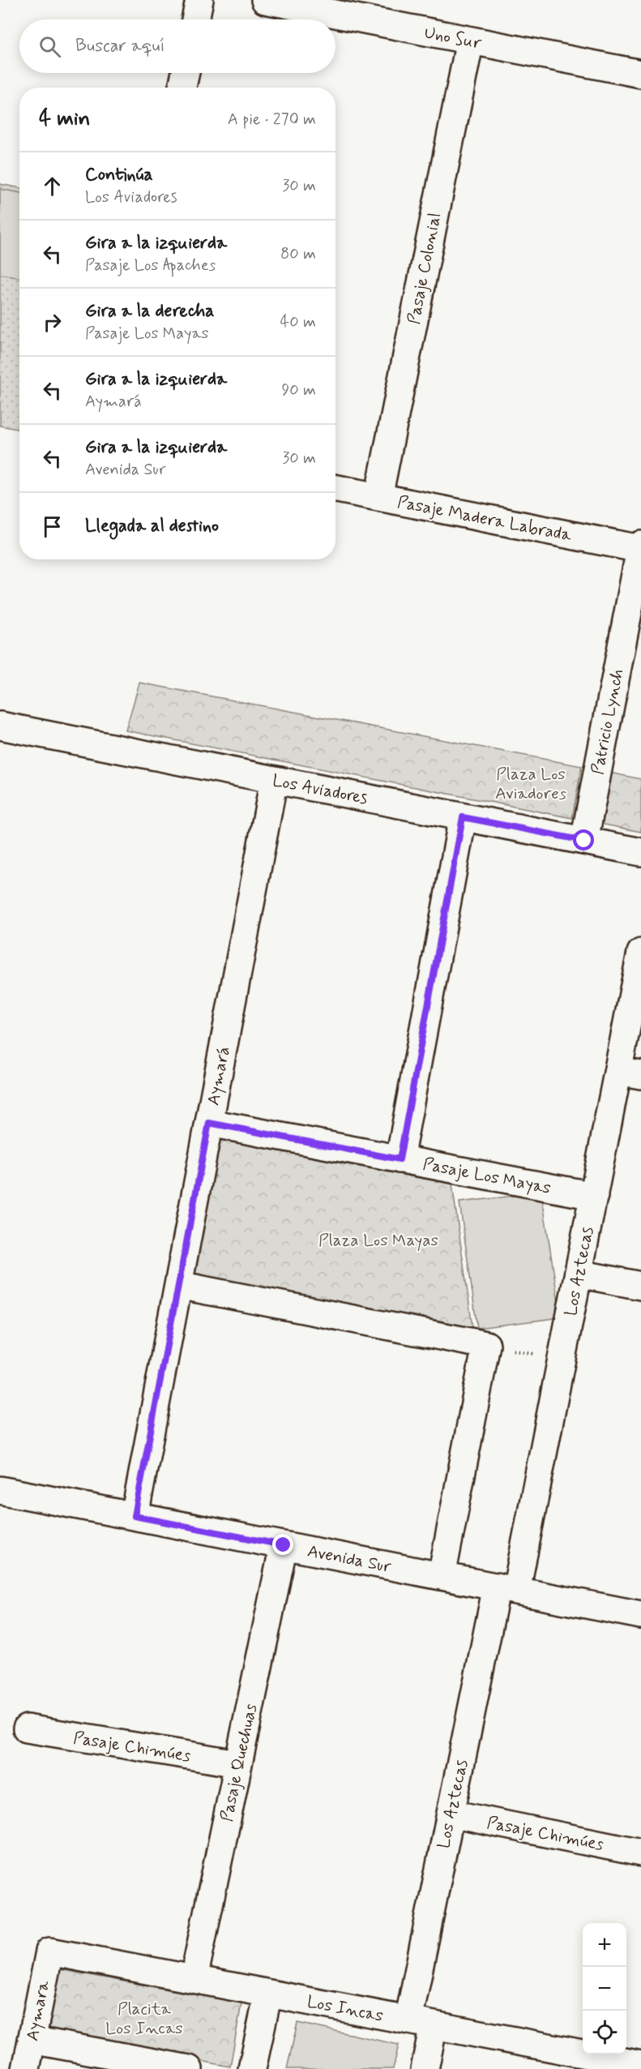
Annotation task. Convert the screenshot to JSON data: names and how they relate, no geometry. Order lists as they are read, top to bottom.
{
  "streets": {
    "street": [
      "Uno Sur",
      "Pasaje Colonial",
      "Pasaje Madera Labrada",
      "Patricio Lynch",
      "Los Aviadores",
      "Aymará",
      "Pasaje Los Mayas",
      "Los Aztecas",
      "Avenida Sur",
      "Pasaje Chimúes",
      "Pasaje Quechuas",
      "Los Incas",
      "Aymara"
    ]
  },
  "crossings": [
    ["Uno Sur", "Pasaje Colonial"],
    ["Pasaje Colonial", "Pasaje Madera Labrada"],
    ["Pasaje Madera Labrada", "Patricio Lynch"],
    ["Patricio Lynch", "Los Aviadores"],
    ["Los Aviadores", "Aymará"],
    ["Aymará", "Pasaje Los Mayas"],
    ["Aymará", "Avenida Sur"],
    ["Pasaje Los Mayas", "Los Aztecas"],
    ["Los Aztecas", "Avenida Sur"],
    ["Los Aztecas", "Pasaje Chimúes"],
    ["Los Aztecas", "Los Incas"],
    ["Avenida Sur", "Pasaje Quechuas"],
    ["Pasaje Chimúes", "Pasaje Quechuas"],
    ["Pasaje Quechuas", "Los Incas"],
    ["Los Incas", "Aymara"]
  ],
  "parks": ["Plaza Los Aviadores", "Plaza Los Mayas", "Placita Los Incas"],
  "page": {
    "search": "Buscar aquí",
    "heading": ["4 min", "A pie · 270 m"],
    "list": [
      ["Continúa", "Los Aviadores", "30 m"],
      ["Gira a la izquierda", "Pasaje Los Apaches", "80 m"],
      ["Gira a la derecha", "Pasaje Los Mayas", "40 m"],
      ["Gira a la izquierda", "Aymará", "90 m"],
      ["Gira a la izquierda", "Avenida Sur", "30 m"],
      "Llegada al destino"
    ],
    "map_buttons": ["+", "−"]
  }
}
